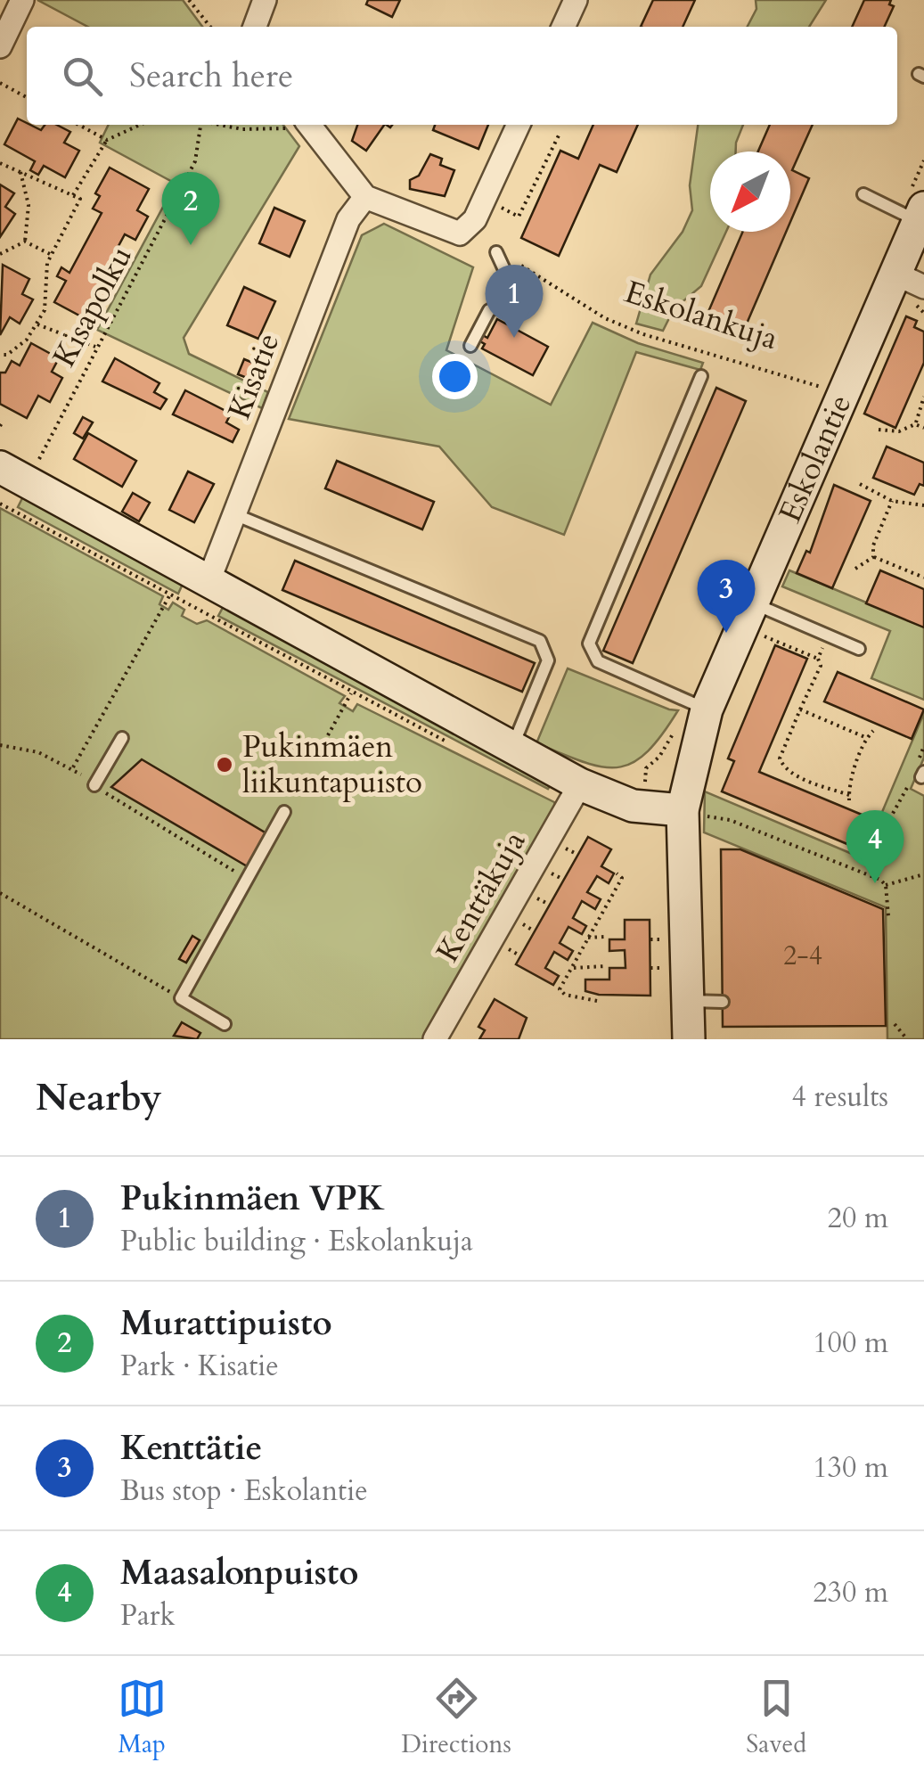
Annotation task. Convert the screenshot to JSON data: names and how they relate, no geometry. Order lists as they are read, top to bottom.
{
  "streets": {
    "street": ["Kisatie", "Eskolantie", "Kenttäkuja"],
    "path": ["Kisapolku", "Eskolankuja"]
  },
  "places": ["Pukinmäen liikuntapuisto"],
  "house_numbers": ["2-4"],
  "north": "bottom left",
  "page": {
    "search": "Search here",
    "pins": [
      "2",
      "1",
      "3",
      "4"
    ],
    "heading": ["Nearby", "4 results"],
    "list": [
      {
        "mark": "1",
        "name": "Pukinmäen VPK",
        "note": "Public building · Eskolankuja",
        "value": "20 m"
      },
      {
        "mark": "2",
        "name": "Murattipuisto",
        "note": "Park · Kisatie",
        "value": "100 m"
      },
      {
        "mark": "3",
        "name": "Kenttätie",
        "note": "Bus stop · Eskolantie",
        "value": "130 m"
      },
      {
        "mark": "4",
        "name": "Maasalonpuisto",
        "note": "Park",
        "value": "230 m"
      }
    ],
    "nav": ["Map", "Directions", "Saved"]
  }
}
